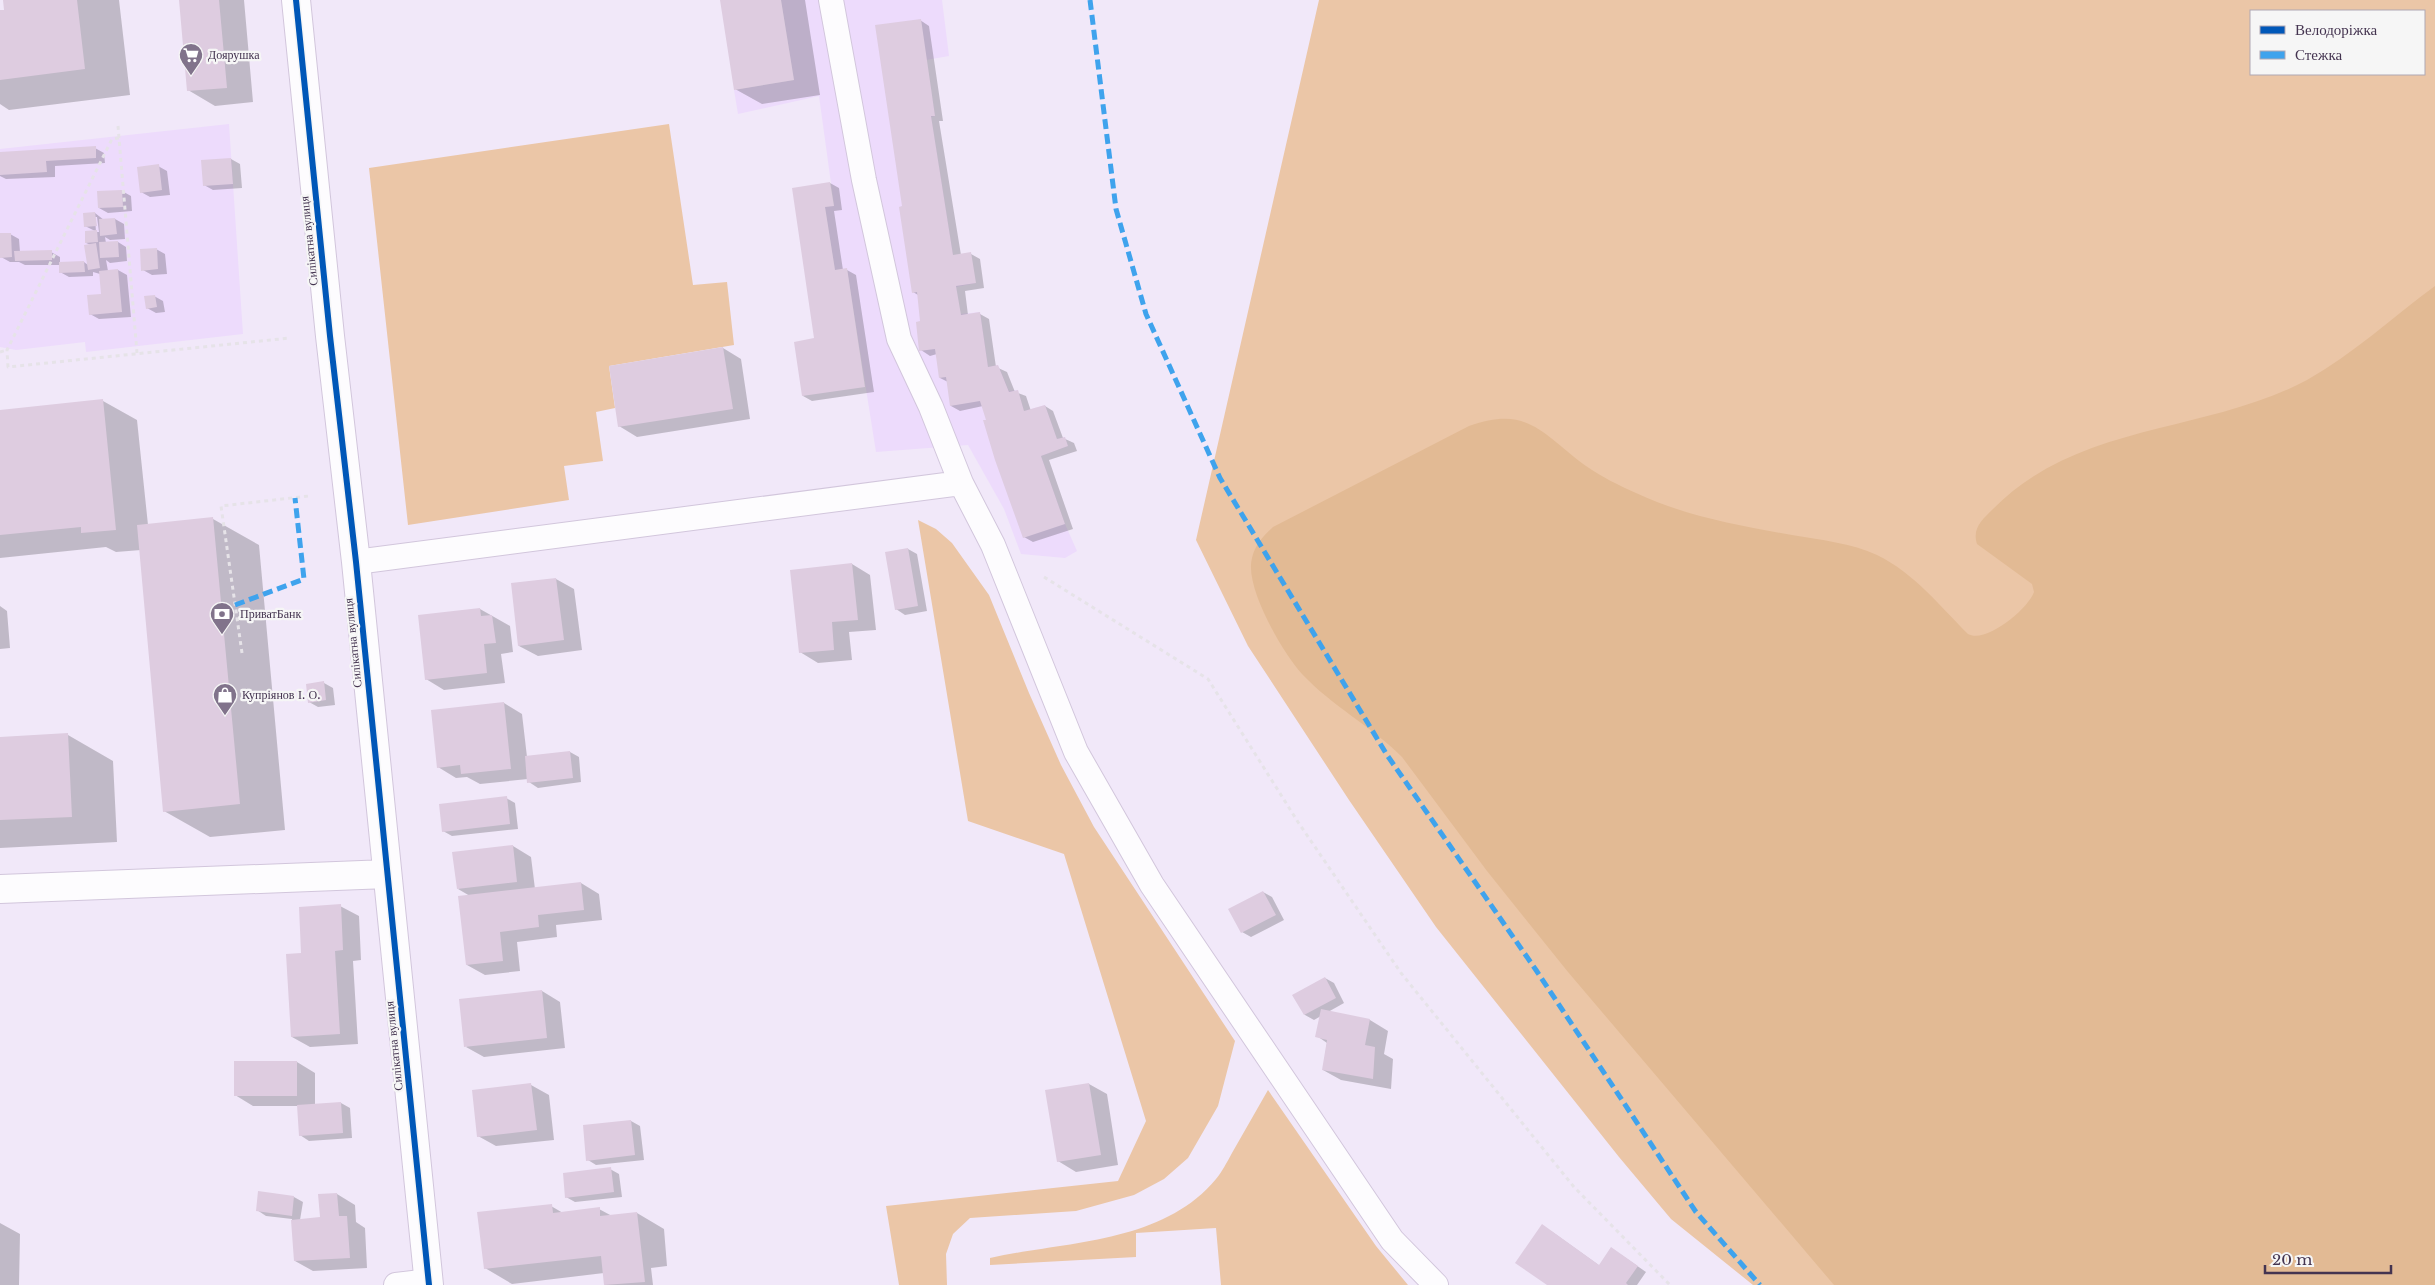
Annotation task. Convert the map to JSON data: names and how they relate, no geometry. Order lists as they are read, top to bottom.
{
  "streets": {
    "street": ["Силікатна вулиця"]
  },
  "places": {
    "supermarket": ["Доярушка"],
    "bank": ["ПриватБанк"],
    "shop": ["Купріянов І. О."]
  },
  "legend": ["Велодоріжка", "Стежка"],
  "scale_bar": "20 m"
}
